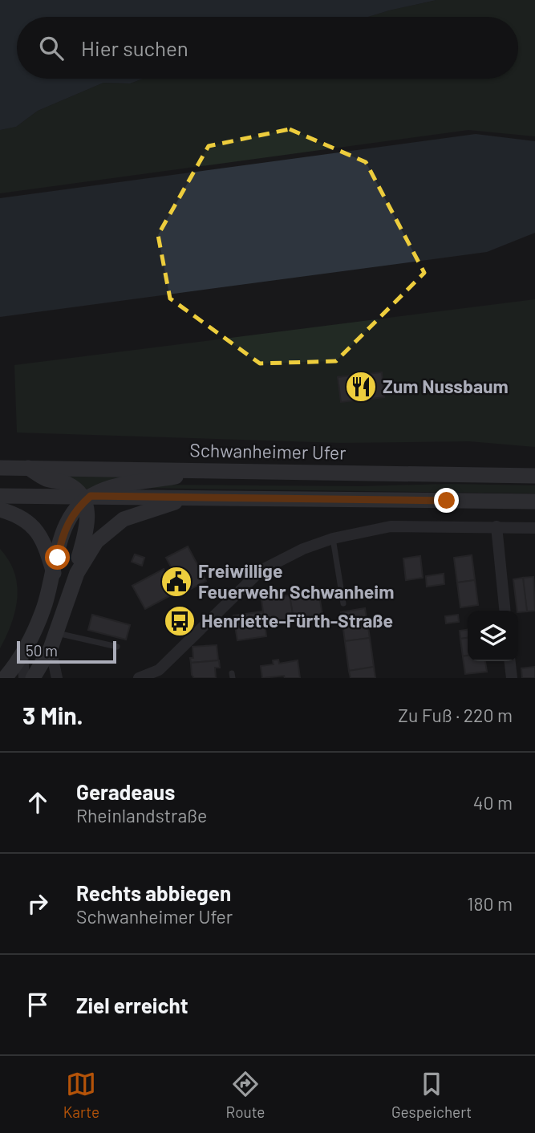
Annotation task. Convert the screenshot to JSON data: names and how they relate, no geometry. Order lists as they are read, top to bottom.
{
  "streets": {
    "main road": ["Schwanheimer Ufer"]
  },
  "places": {
    "restaurant": ["Zum Nussbaum"],
    "public building": ["Freiwillige Feuerwehr Schwanheim"],
    "bus stop": ["Henriette-Fürth-Straße"]
  },
  "scale_bar": "50 m",
  "page": {
    "search": "Hier suchen",
    "scale": "50 m",
    "heading": ["3 Min.", "Zu Fuß · 220 m"],
    "list": [
      ["Geradeaus", "Rheinlandstraße", "40 m"],
      ["Rechts abbiegen", "Schwanheimer Ufer", "180 m"],
      "Ziel erreicht"
    ],
    "nav": ["Karte", "Route", "Gespeichert"]
  }
}
